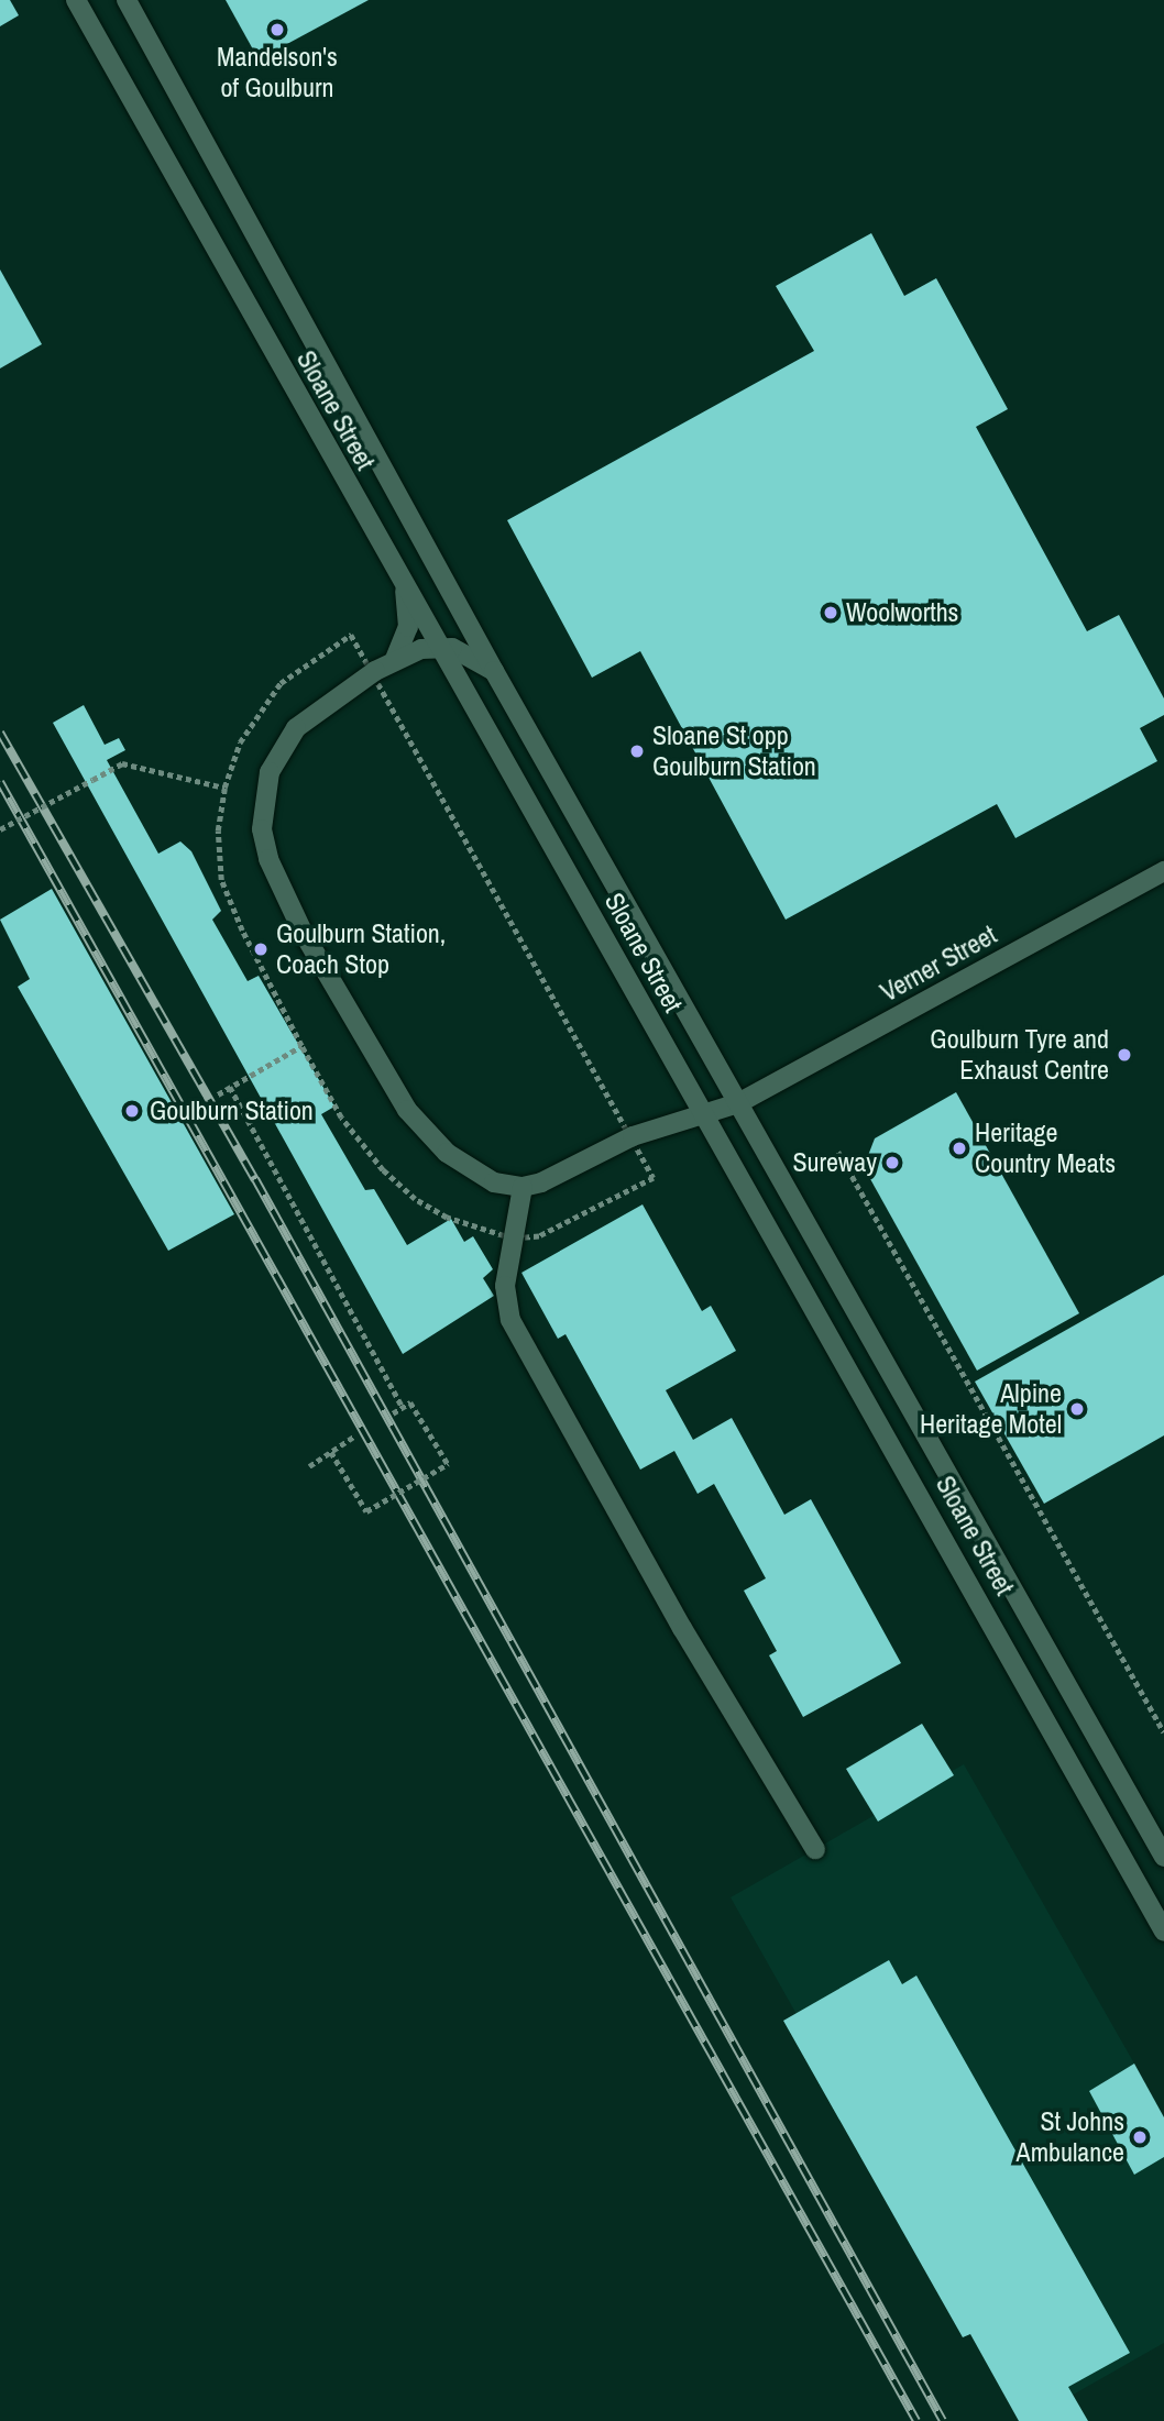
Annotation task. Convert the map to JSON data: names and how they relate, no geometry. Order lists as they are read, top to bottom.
{
  "streets": {
    "street": ["Sloane Street", "Verner Street"]
  },
  "crossings": [
    ["Sloane Street", "Verner Street"]
  ],
  "places": [
    "Mandelson's of Goulburn",
    "Woolworths",
    "Sloane St opp Goulburn Station",
    "Goulburn Station, Coach Stop",
    "Goulburn Tyre and Exhaust Centre",
    "Goulburn Station",
    "Heritage Country Meats",
    "Sureway",
    "Alpine Heritage Motel",
    "St Johns Ambulance"
  ]
}
